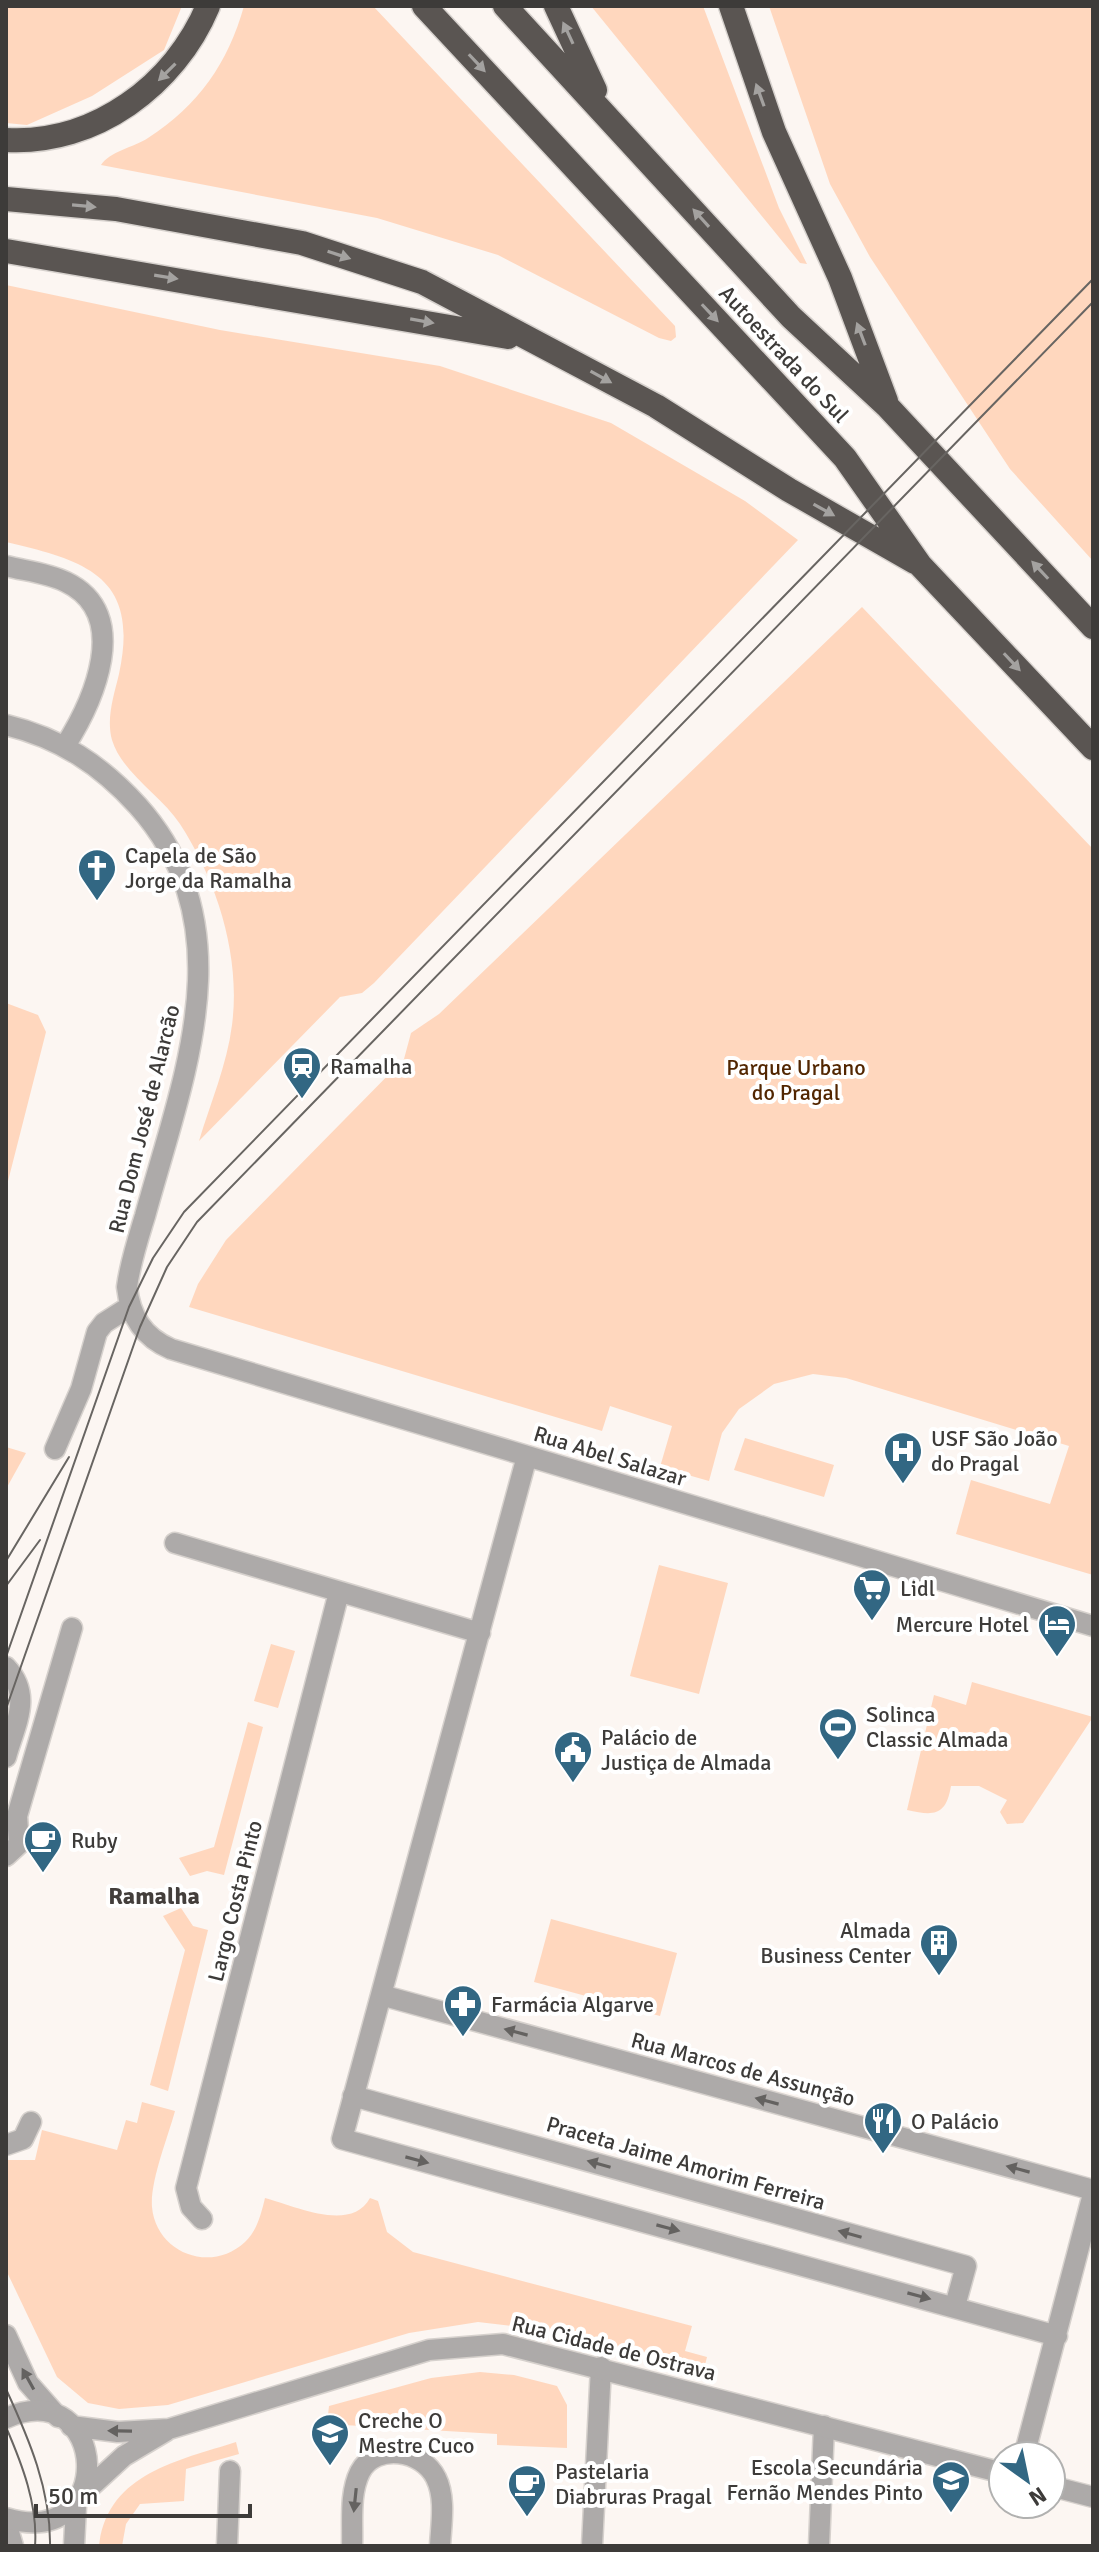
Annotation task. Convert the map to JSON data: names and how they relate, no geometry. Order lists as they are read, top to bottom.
{
  "streets": {
    "highway": ["Autoestrada do Sul"],
    "street": [
      "Rua Dom José de Alarcão",
      "Rua Abel Salazar",
      "Largo Costa Pinto",
      "Rua Marcos de Assunção",
      "Praceta Jaime Amorim Ferreira",
      "Rua Cidade de Ostrava"
    ]
  },
  "crossings": [
    ["Rua Dom José de Alarcão", "Rua Abel Salazar"]
  ],
  "districts": ["Ramalha"],
  "parks": ["Parque Urbano do Pragal"],
  "places": {
    "church": ["Capela de São Jorge da Ramalha"],
    "station": ["Ramalha"],
    "hospital": ["USF São João do Pragal"],
    "supermarket": ["Lidl"],
    "hotel": ["Mercure Hotel"],
    "sports": ["Solinca Classic Almada"],
    "public building": ["Palácio de Justiça de Almada"],
    "cafe": ["Ruby", "Pastelaria Diabruras Pragal"],
    "building": ["Almada Business Center"],
    "pharmacy": ["Farmácia Algarve"],
    "restaurant": ["O Palácio"],
    "school or university": ["Creche O Mestre Cuco", "Escola Secundária Fernão Mendes Pinto"]
  },
  "scale_bar": "50 m",
  "north": "bottom right"
}
